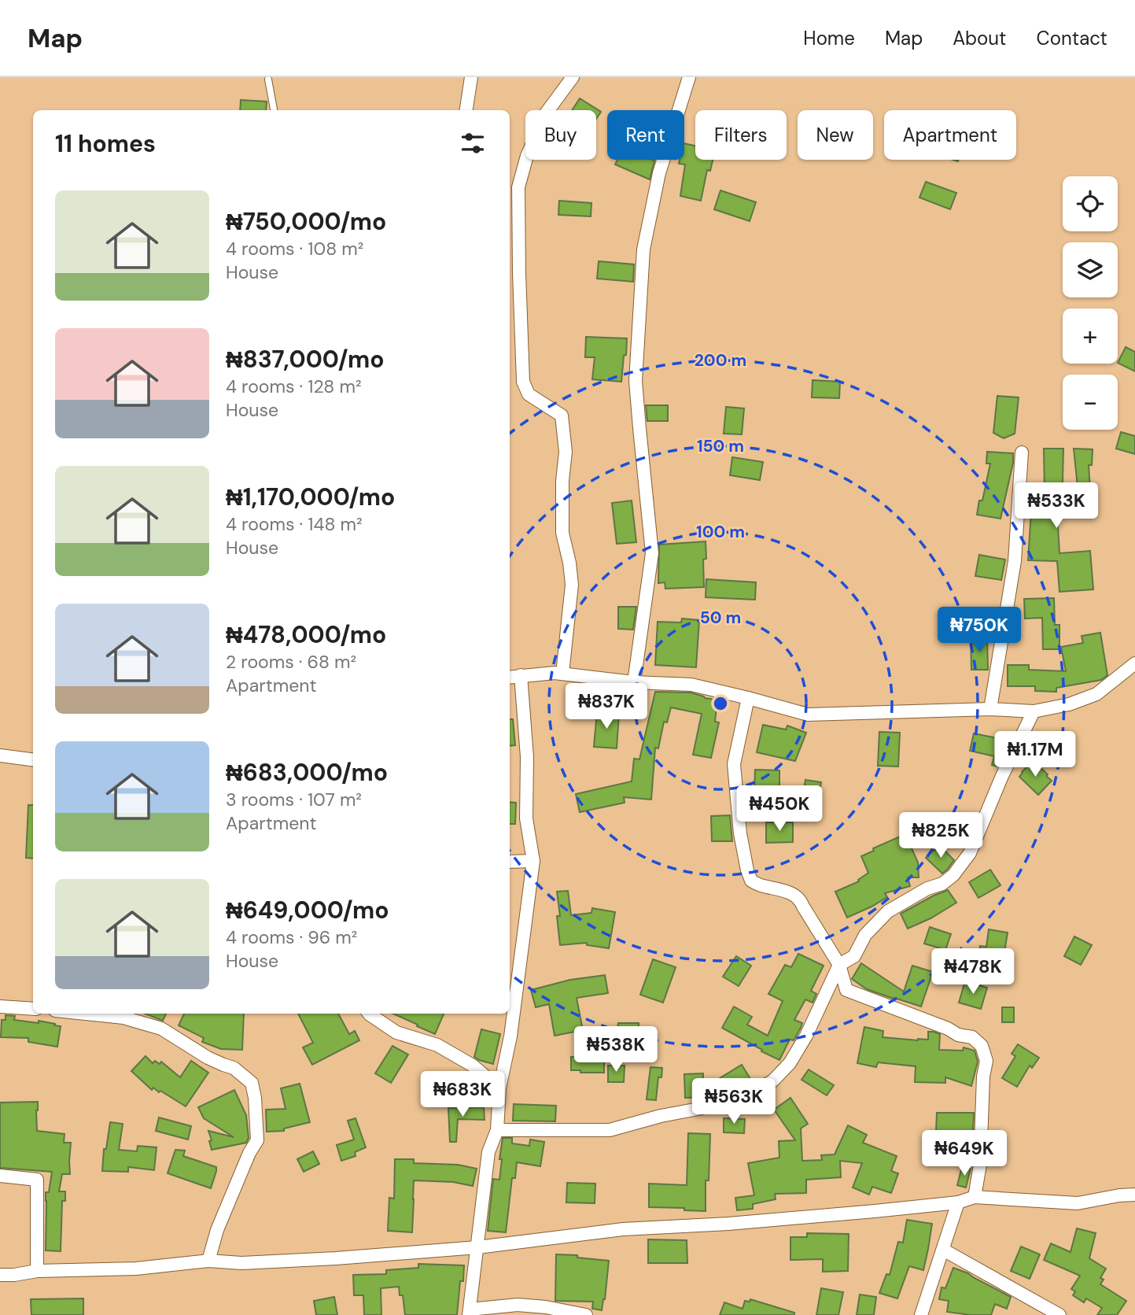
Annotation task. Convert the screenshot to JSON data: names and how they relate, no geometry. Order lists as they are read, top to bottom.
{
  "page": {
    "header": "Map",
    "nav": [
      "Home",
      "Map",
      "About",
      "Contact"
    ],
    "chip": [
      "Buy",
      "Rent",
      "Filters",
      "New",
      "Apartment"
    ],
    "heading": "11 homes",
    "map_buttons": ["+", "−"],
    "list": [
      {
        "name": "₦750,000/mo",
        "note": "4 rooms · 108 m² · House"
      },
      {
        "name": "₦837,000/mo",
        "note": "4 rooms · 128 m² · House"
      },
      {
        "name": "₦1,170,000/mo",
        "note": "4 rooms · 148 m² · House"
      },
      {
        "name": "₦478,000/mo",
        "note": "2 rooms · 68 m² · Apartment"
      },
      {
        "name": "₦683,000/mo",
        "note": "3 rooms · 107 m² · Apartment"
      },
      {
        "name": "₦649,000/mo",
        "note": "4 rooms · 96 m² · House"
      }
    ],
    "price": [
      "₦533K",
      "₦750K",
      "₦837K",
      "₦1.17M",
      "₦450K",
      "₦825K",
      "₦478K",
      "₦538K",
      "₦683K",
      "₦563K",
      "₦649K"
    ]
  },
  "rings": [
    "200 m",
    "150 m",
    "100 m",
    "50 m"
  ]
}
